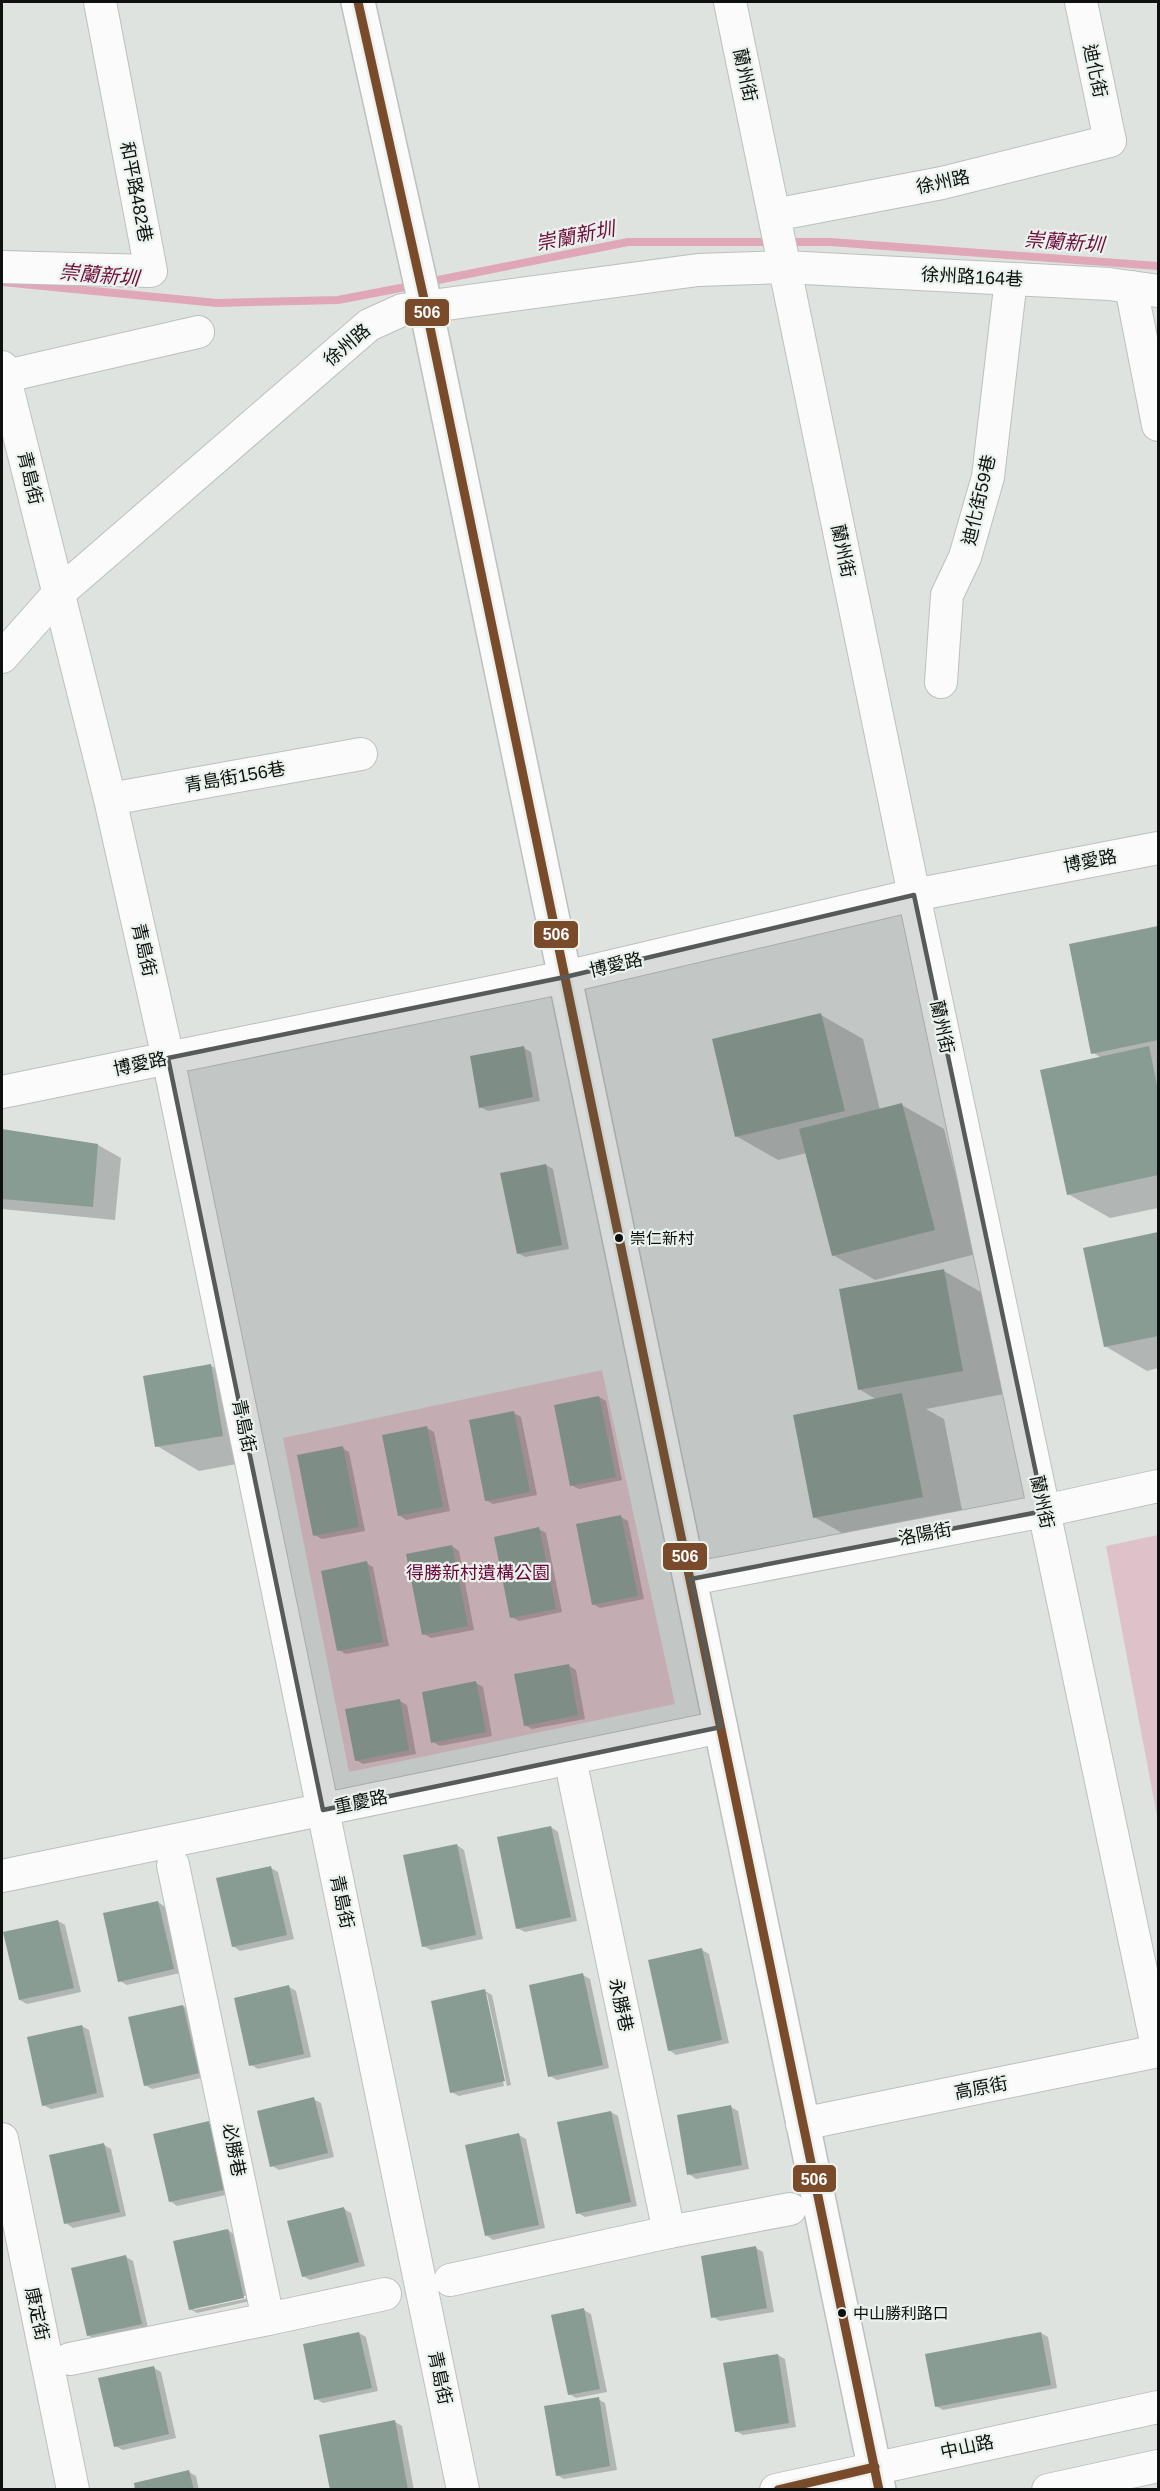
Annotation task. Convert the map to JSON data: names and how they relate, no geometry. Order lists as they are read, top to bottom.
{
  "streets": {
    "street": [
      "迪化街",
      "蘭州街",
      "徐州路",
      "和平路482巷",
      "徐州路164巷",
      "青島街",
      "迪化街59巷",
      "青島街156巷",
      "博愛路",
      "洛陽街",
      "重慶路",
      "永勝巷",
      "高原街",
      "必勝巷",
      "康定街",
      "中山路"
    ]
  },
  "crossings": [
    ["迪化街", "徐州路"],
    ["蘭州街", "徐州路"],
    ["蘭州街", "徐州路164巷"],
    ["蘭州街", "博愛路"],
    ["蘭州街", "洛陽街"],
    ["蘭州街", "高原街"],
    ["徐州路", "徐州路164巷"],
    ["徐州路", "青島街"],
    ["徐州路164巷", "迪化街59巷"],
    ["青島街", "青島街156巷"],
    ["青島街", "博愛路"],
    ["青島街", "重慶路"]
  ],
  "water": ["崇蘭新圳"],
  "parks": ["得勝新村遺構公園"],
  "places": ["崇仁新村", "中山勝利路口"],
  "lines": ["transit line 506"]
}
